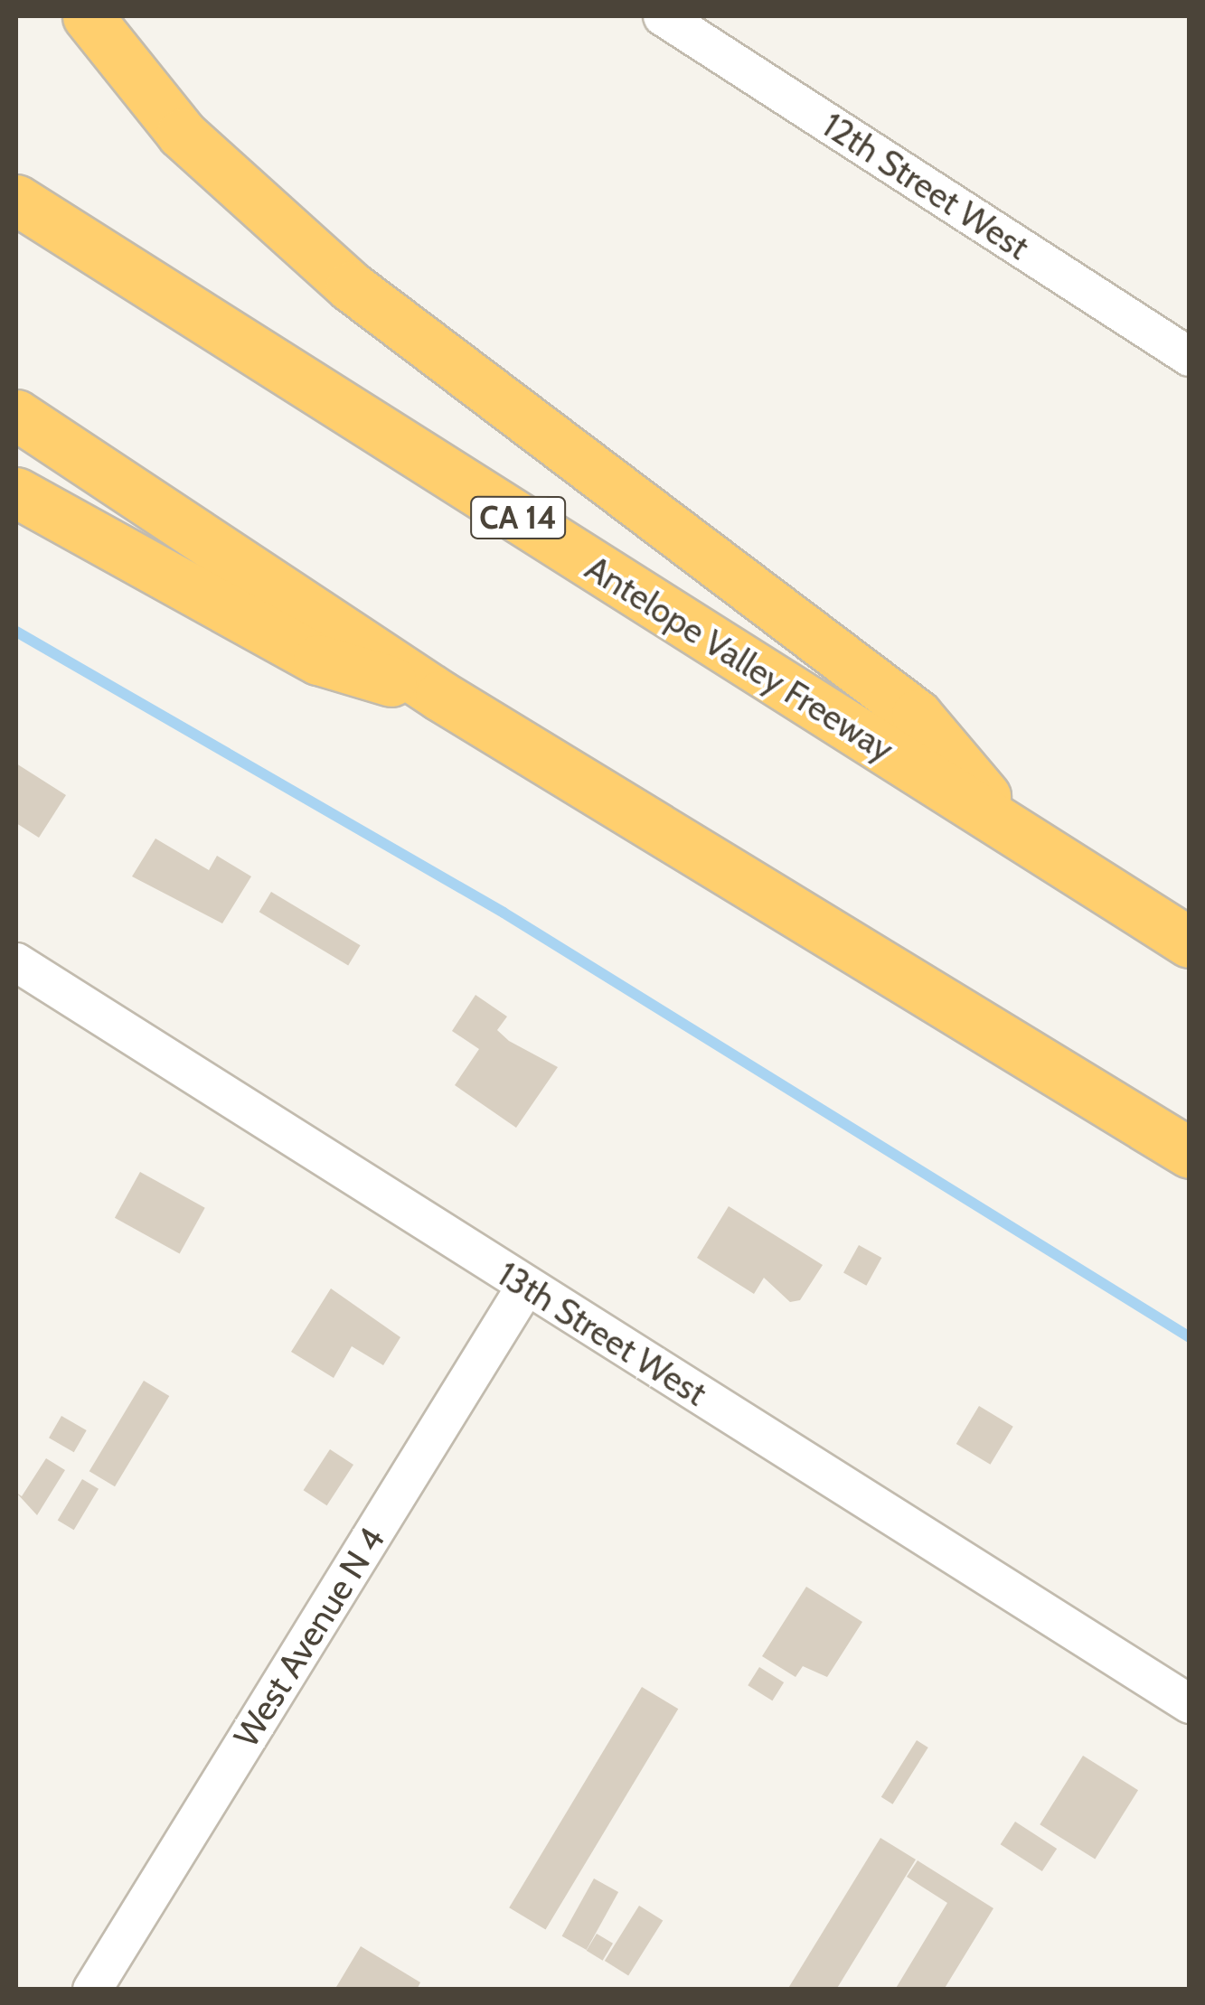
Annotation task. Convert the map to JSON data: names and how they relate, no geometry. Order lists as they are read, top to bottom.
{
  "streets": {
    "highway": ["CA 14", "Antelope Valley Freeway"],
    "street": ["12th Street West", "13th Street West", "West Avenue N 4"]
  },
  "crossings": [
    ["13th Street West", "West Avenue N 4"]
  ]
}
